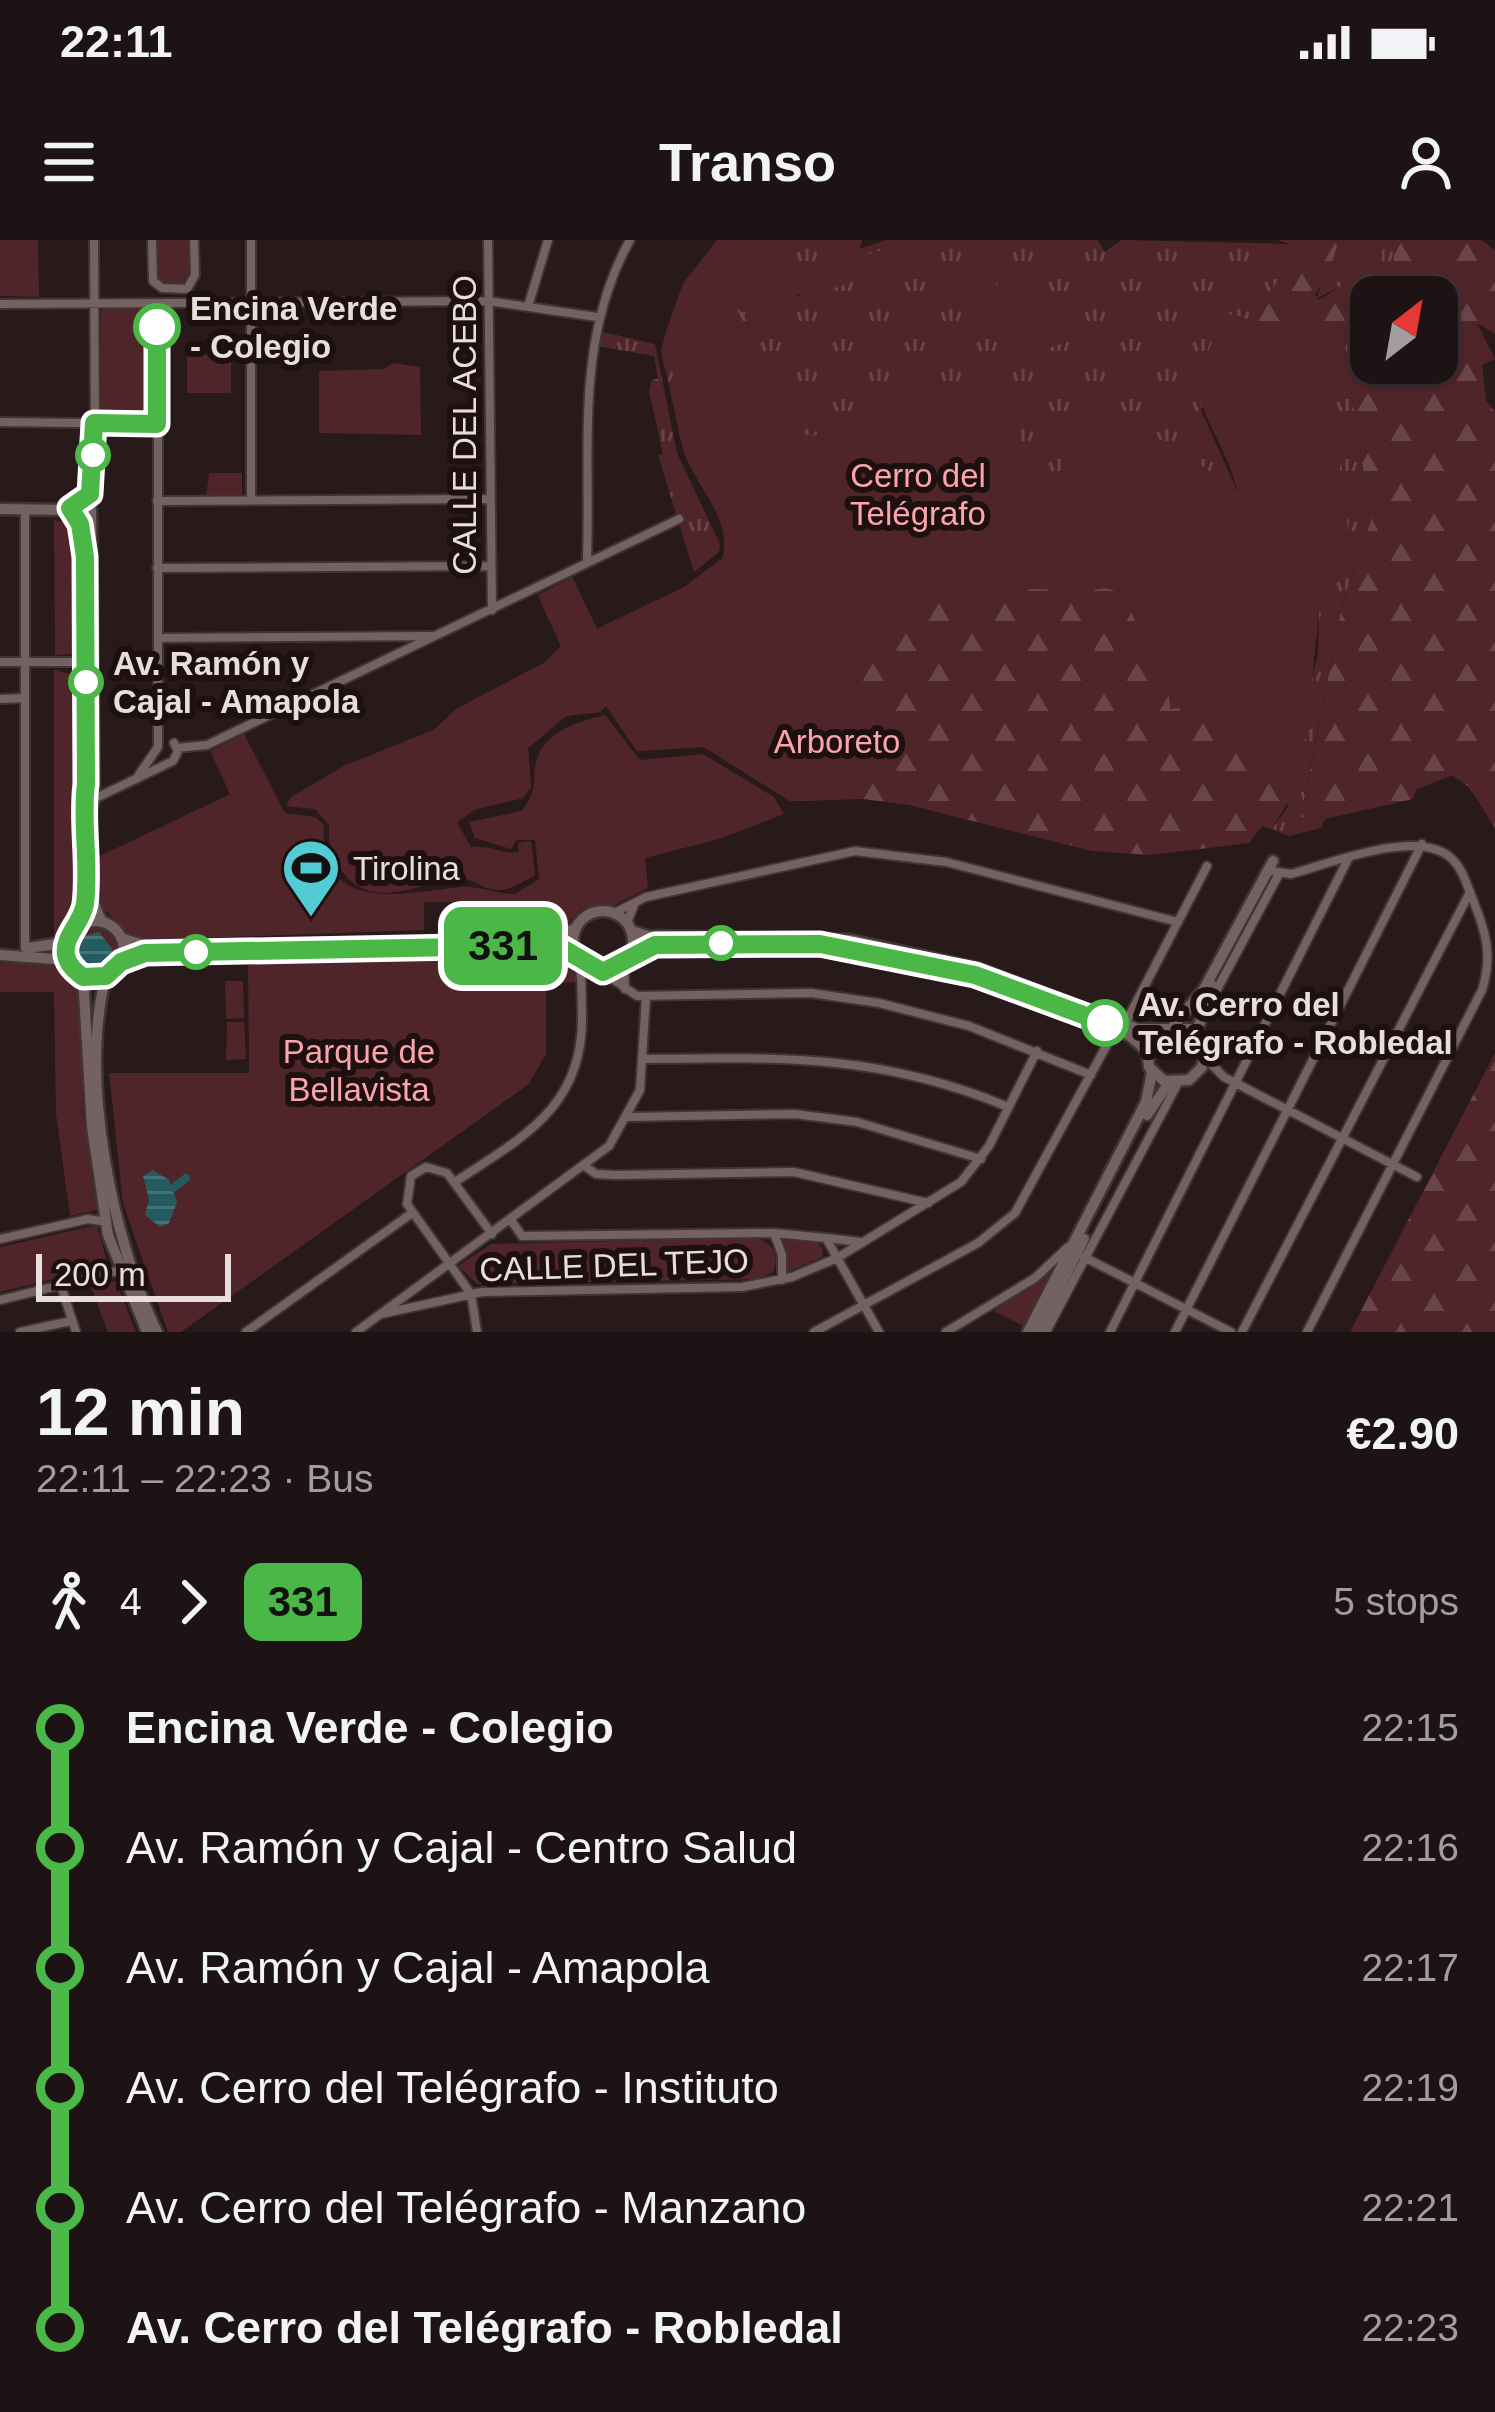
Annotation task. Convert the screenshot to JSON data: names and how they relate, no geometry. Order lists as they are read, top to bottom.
{
  "streets": {
    "street": ["CALLE DEL ACEBO", "CALLE DEL TEJO"]
  },
  "parks": ["Cerro del Telégrafo", "Arboreto", "Parque de Bellavista"],
  "places": {
    "other": ["Encina Verde - Colegio", "Av. Ramón y Cajal - Amapola", "Av. Cerro del Telégrafo - Robledal"],
    "sports": ["Tirolina"]
  },
  "lines": ["bus line 331"],
  "scale_bar": "200 m",
  "north": "top right",
  "page": {
    "status": "22:11",
    "header": "Transo",
    "on_map": "331",
    "scale": "200 m",
    "heading": ["12 min", "22:11 – 22:23 · Bus", "€2.90"],
    "legs": ["4", "331", "5 stops"],
    "list": [
      {
        "name": "Encina Verde - Colegio",
        "value": "22:15"
      },
      {
        "name": "Av. Ramón y Cajal - Centro Salud",
        "value": "22:16"
      },
      {
        "name": "Av. Ramón y Cajal - Amapola",
        "value": "22:17"
      },
      {
        "name": "Av. Cerro del Telégrafo - Instituto",
        "value": "22:19"
      },
      {
        "name": "Av. Cerro del Telégrafo - Manzano",
        "value": "22:21"
      },
      {
        "name": "Av. Cerro del Telégrafo - Robledal",
        "value": "22:23"
      }
    ]
  }
}
